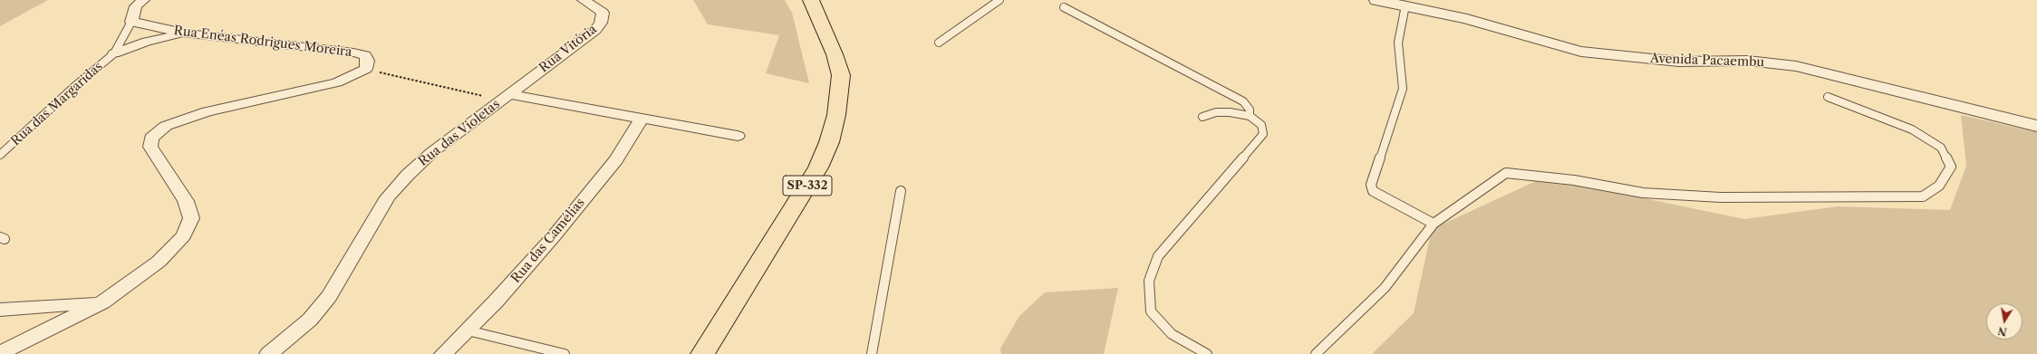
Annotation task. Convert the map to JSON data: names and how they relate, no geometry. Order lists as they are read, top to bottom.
{
  "streets": {
    "main road": ["SP-332"],
    "street": [
      "Rua Enéas Rodrigues Moreira",
      "Rua Vitória",
      "Avenida Pacaembu",
      "Rua das Margaridas",
      "Rua das Violetas",
      "Rua das Camélias"
    ]
  },
  "crossings": [
    ["Rua Enéas Rodrigues Moreira", "Rua das Margaridas"],
    ["Rua Vitória", "Rua das Violetas"],
    ["Rua das Violetas", "Rua das Camélias"]
  ],
  "north": "bottom"
}
